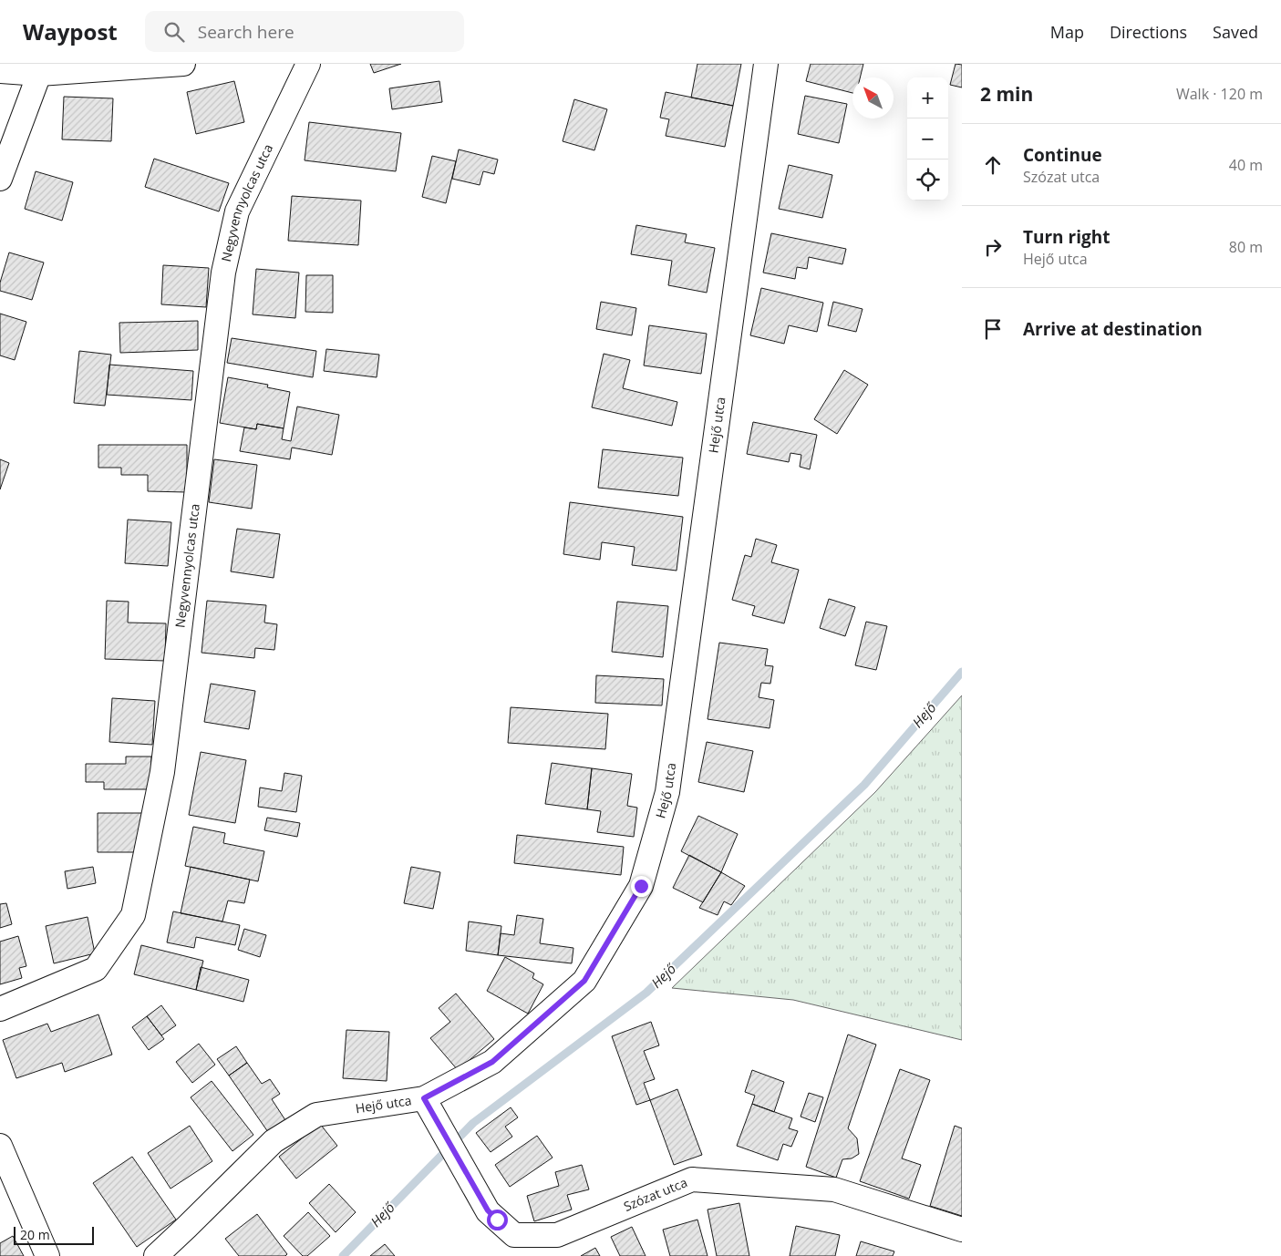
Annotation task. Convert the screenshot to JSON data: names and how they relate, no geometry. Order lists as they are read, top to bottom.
{
  "streets": {
    "street": ["Negyvennyolcas utca", "Hejő utca", "Szózat utca"]
  },
  "crossings": [
    ["Hejő utca", "Szózat utca"]
  ],
  "water": ["Hejő"],
  "scale_bar": "20 m",
  "north": "top left",
  "page": {
    "header": "Waypost",
    "search": "Search here",
    "nav": ["Map", "Directions", "Saved"],
    "heading": ["2 min", "Walk · 120 m"],
    "map_buttons": ["+", "−"],
    "list": [
      ["Continue", "Szózat utca", "40 m"],
      ["Turn right", "Hejő utca", "80 m"],
      "Arrive at destination"
    ],
    "scale": "20 m"
  }
}
